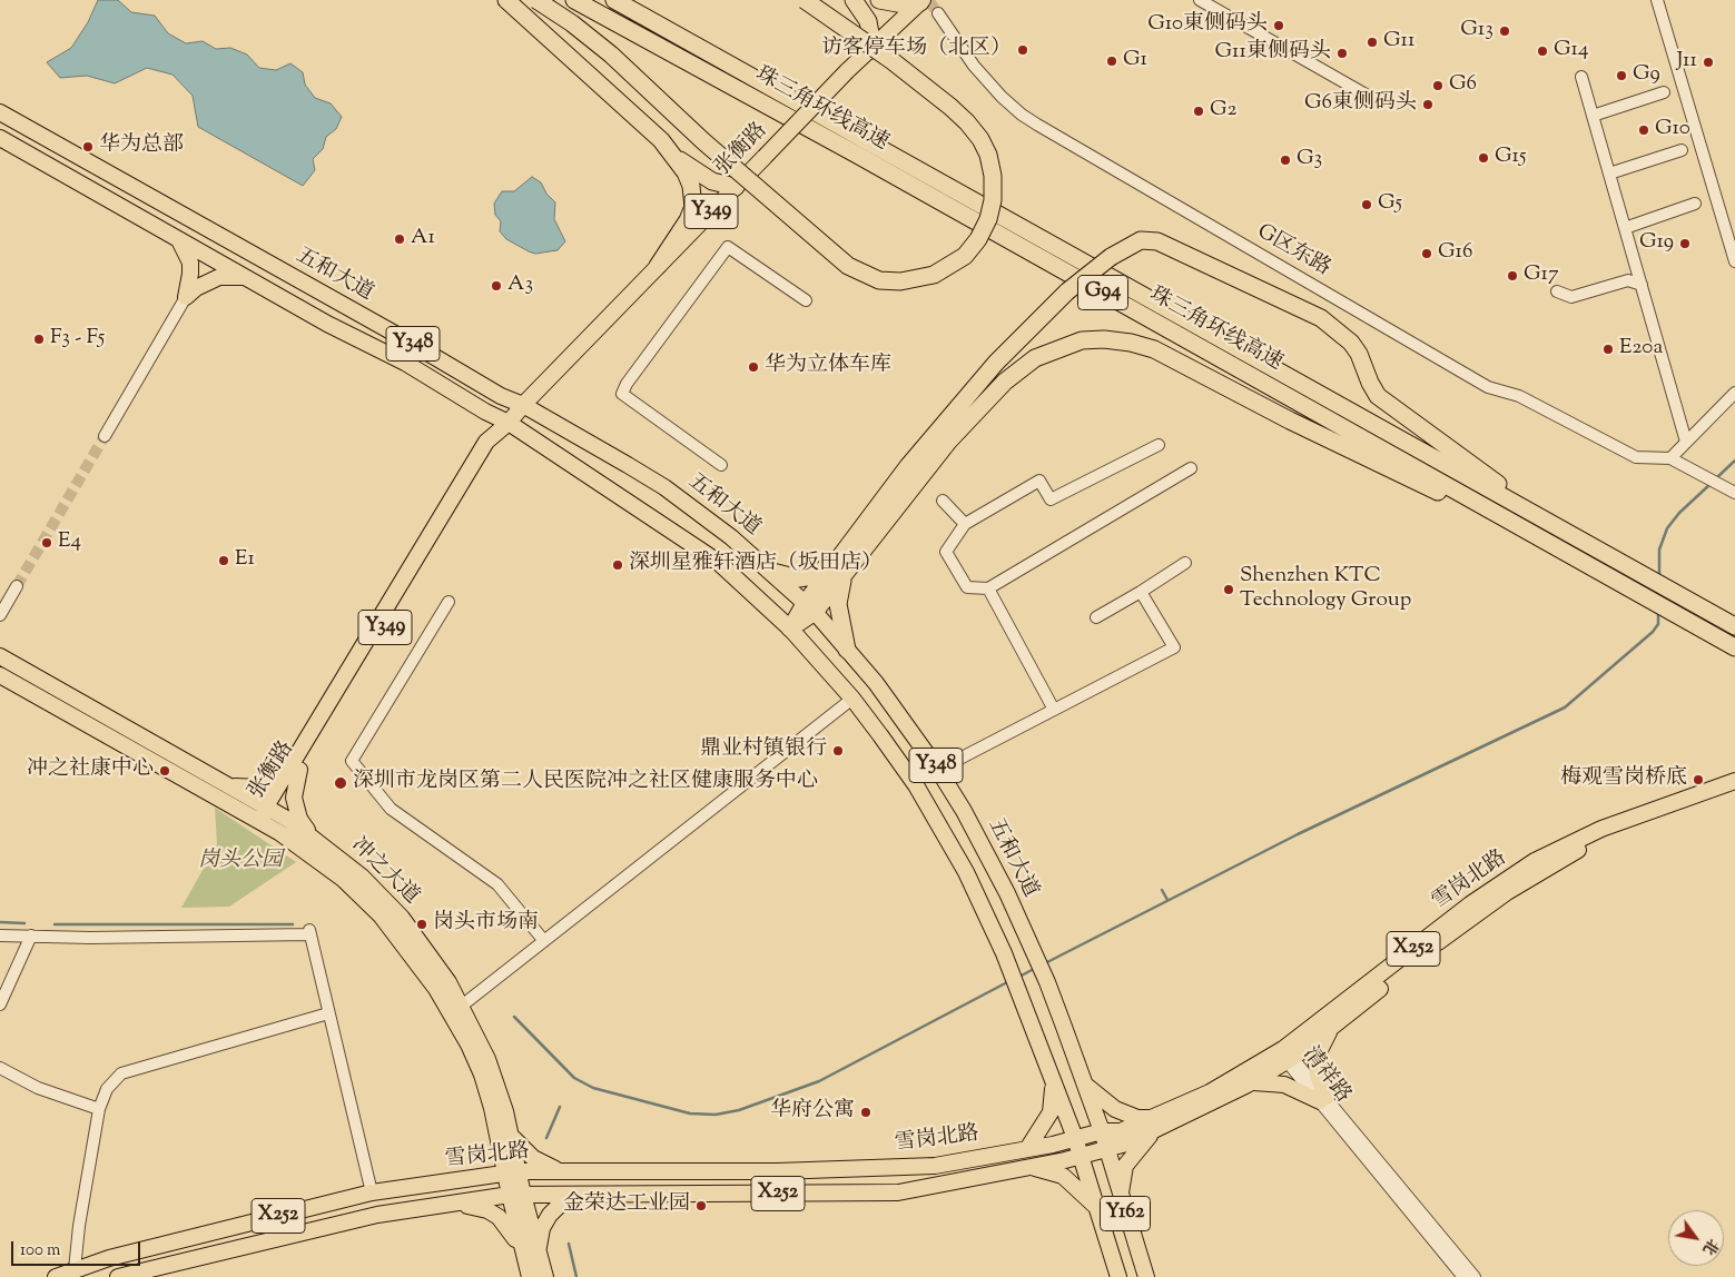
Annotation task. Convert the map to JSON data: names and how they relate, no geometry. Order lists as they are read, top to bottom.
{
  "streets": {
    "highway": ["珠三角环线高速", "G94"],
    "main road": [
      "张衡路",
      "Y349",
      "五和大道",
      "Y348",
      "冲之大道",
      "雪岗北路",
      "X252",
      "Y162"
    ],
    "street": ["G区东路", "清祥路"]
  },
  "crossings": [
    ["张衡路", "五和大道"],
    ["张衡路", "Y348"],
    ["张衡路", "冲之大道"],
    ["五和大道", "雪岗北路"],
    ["Y348", "雪岗北路"],
    ["Y348", "Y162"],
    ["冲之大道", "雪岗北路"],
    ["雪岗北路", "清祥路"],
    ["雪岗北路", "Y162"]
  ],
  "parks": ["岗头公园"],
  "places": [
    "G10東侧码头",
    "G13",
    "G11",
    "访客停车场（北区）",
    "G14",
    "G11東侧码头",
    "G1",
    "J11",
    "G9",
    "G6",
    "G6東侧码头",
    "G2",
    "G10",
    "华为总部",
    "G15",
    "G3",
    "G5",
    "A1",
    "G19",
    "G16",
    "G17",
    "A3",
    "F3 - F5",
    "E20a",
    "华为立体车库",
    "E4",
    "E1",
    "深圳星雅轩酒店（坂田店）",
    "Shenzhen KTC Technology Group",
    "鼎业村镇银行",
    "冲之社康中心",
    "梅观雪岗桥底",
    "深圳市龙岗区第二人民医院冲之社区健康服务中心",
    "岗头市场南",
    "华府公寓",
    "金荣达工业园"
  ],
  "scale_bar": "100 m",
  "north": "bottom right"
}
